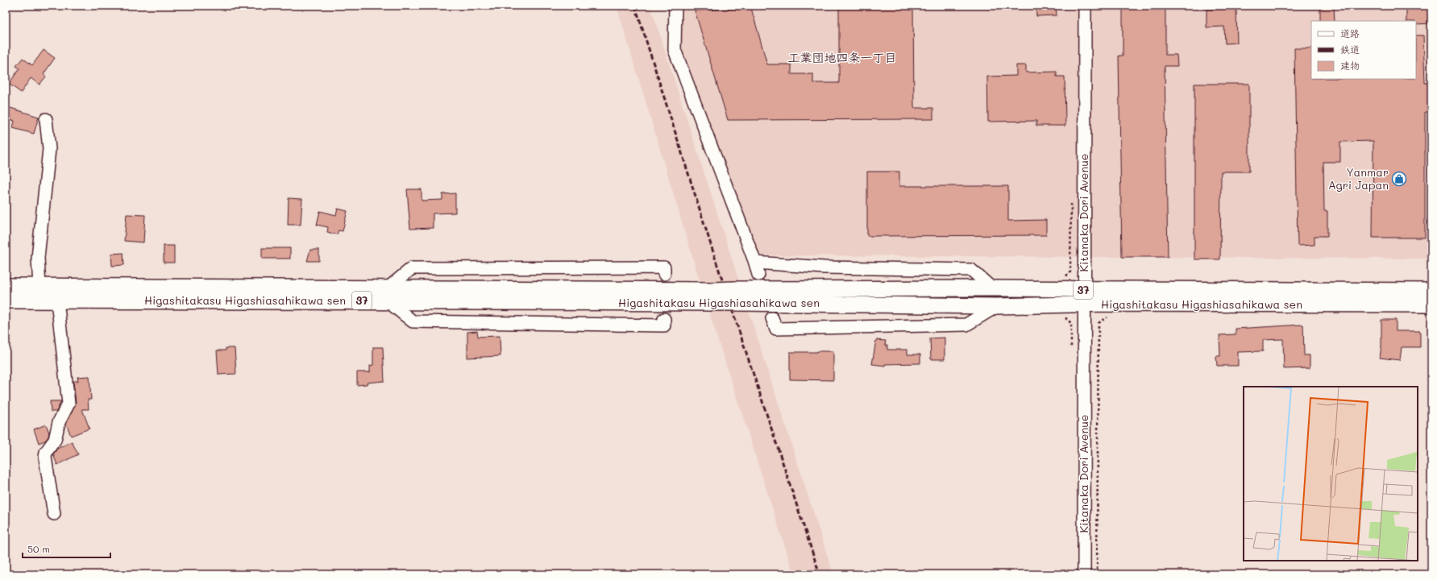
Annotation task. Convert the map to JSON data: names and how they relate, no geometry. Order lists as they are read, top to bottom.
{
  "streets": {
    "main road": ["37", "Higashitakasu Higashiasahikawa sen"],
    "street": ["Kitanaka Dori Avenue"]
  },
  "crossings": [
    ["Kitanaka Dori Avenue", "Higashitakasu Higashiasahikawa sen"]
  ],
  "districts": ["工業団地四条一丁目"],
  "places": {
    "shop": ["Yanmar Agri Japan"]
  },
  "legend": ["道路", "鉄道", "建物"],
  "scale_bar": "50 m"
}
